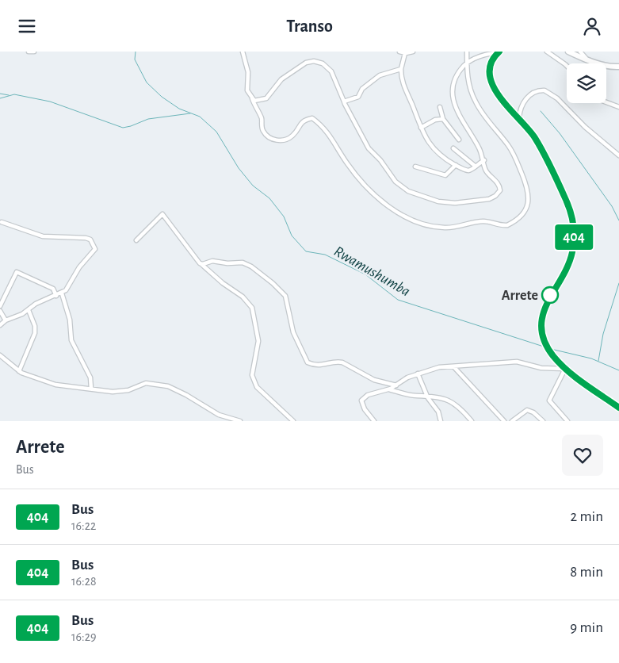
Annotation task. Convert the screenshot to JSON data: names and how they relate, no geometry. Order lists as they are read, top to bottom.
{
  "water": ["Rwamushumba"],
  "places": ["Arrete"],
  "lines": ["bus line 404"],
  "page": {
    "header": "Transo",
    "on_map": "404",
    "heading": ["Arrete", "Bus"],
    "list": [
      {
        "mark": "404",
        "name": "Bus",
        "note": "16:22",
        "value": "2 min"
      },
      {
        "mark": "404",
        "name": "Bus",
        "note": "16:28",
        "value": "8 min"
      },
      {
        "mark": "404",
        "name": "Bus",
        "note": "16:29",
        "value": "9 min"
      }
    ]
  }
}
